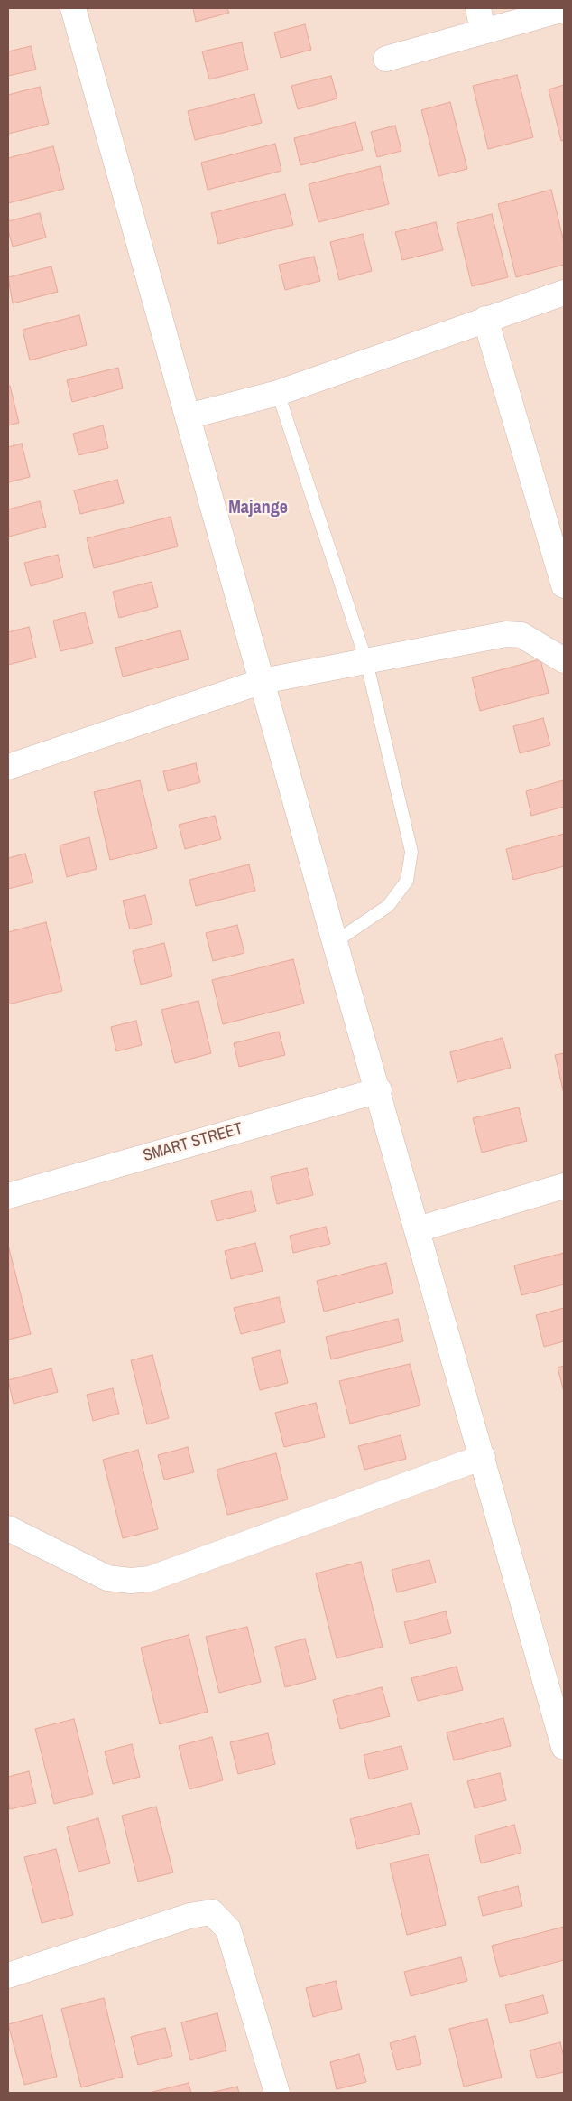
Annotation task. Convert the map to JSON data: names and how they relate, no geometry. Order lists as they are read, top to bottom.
{
  "streets": {
    "street": ["SMART STREET"]
  },
  "districts": ["Majange"]
}
